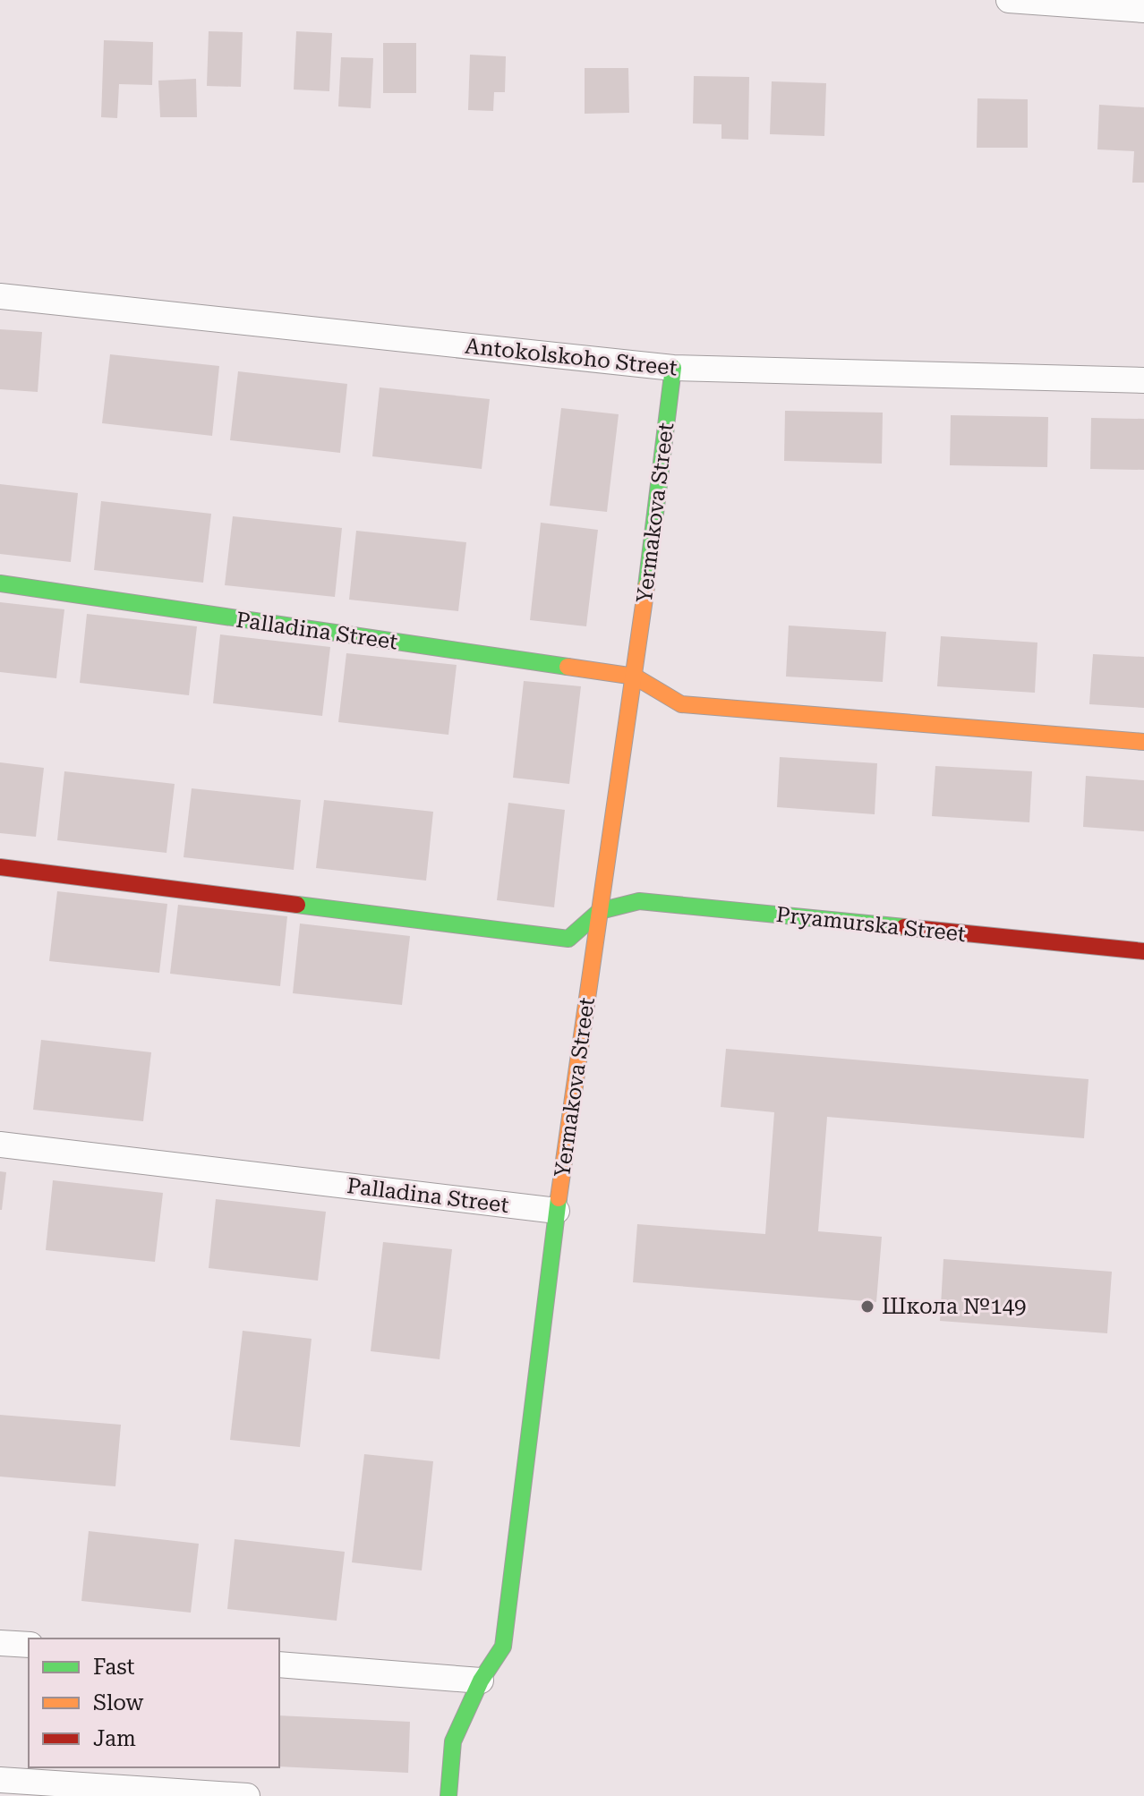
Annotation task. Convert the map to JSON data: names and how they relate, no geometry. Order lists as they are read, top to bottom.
{
  "streets": {
    "street": [
      "Antokolskoho Street",
      "Yermakova Street",
      "Palladina Street",
      "Pryamurska Street"
    ]
  },
  "crossings": [
    ["Antokolskoho Street", "Yermakova Street"],
    ["Yermakova Street", "Palladina Street"],
    ["Yermakova Street", "Pryamurska Street"]
  ],
  "places": ["Школа №149"],
  "legend": ["Fast", "Slow", "Jam"]
}
